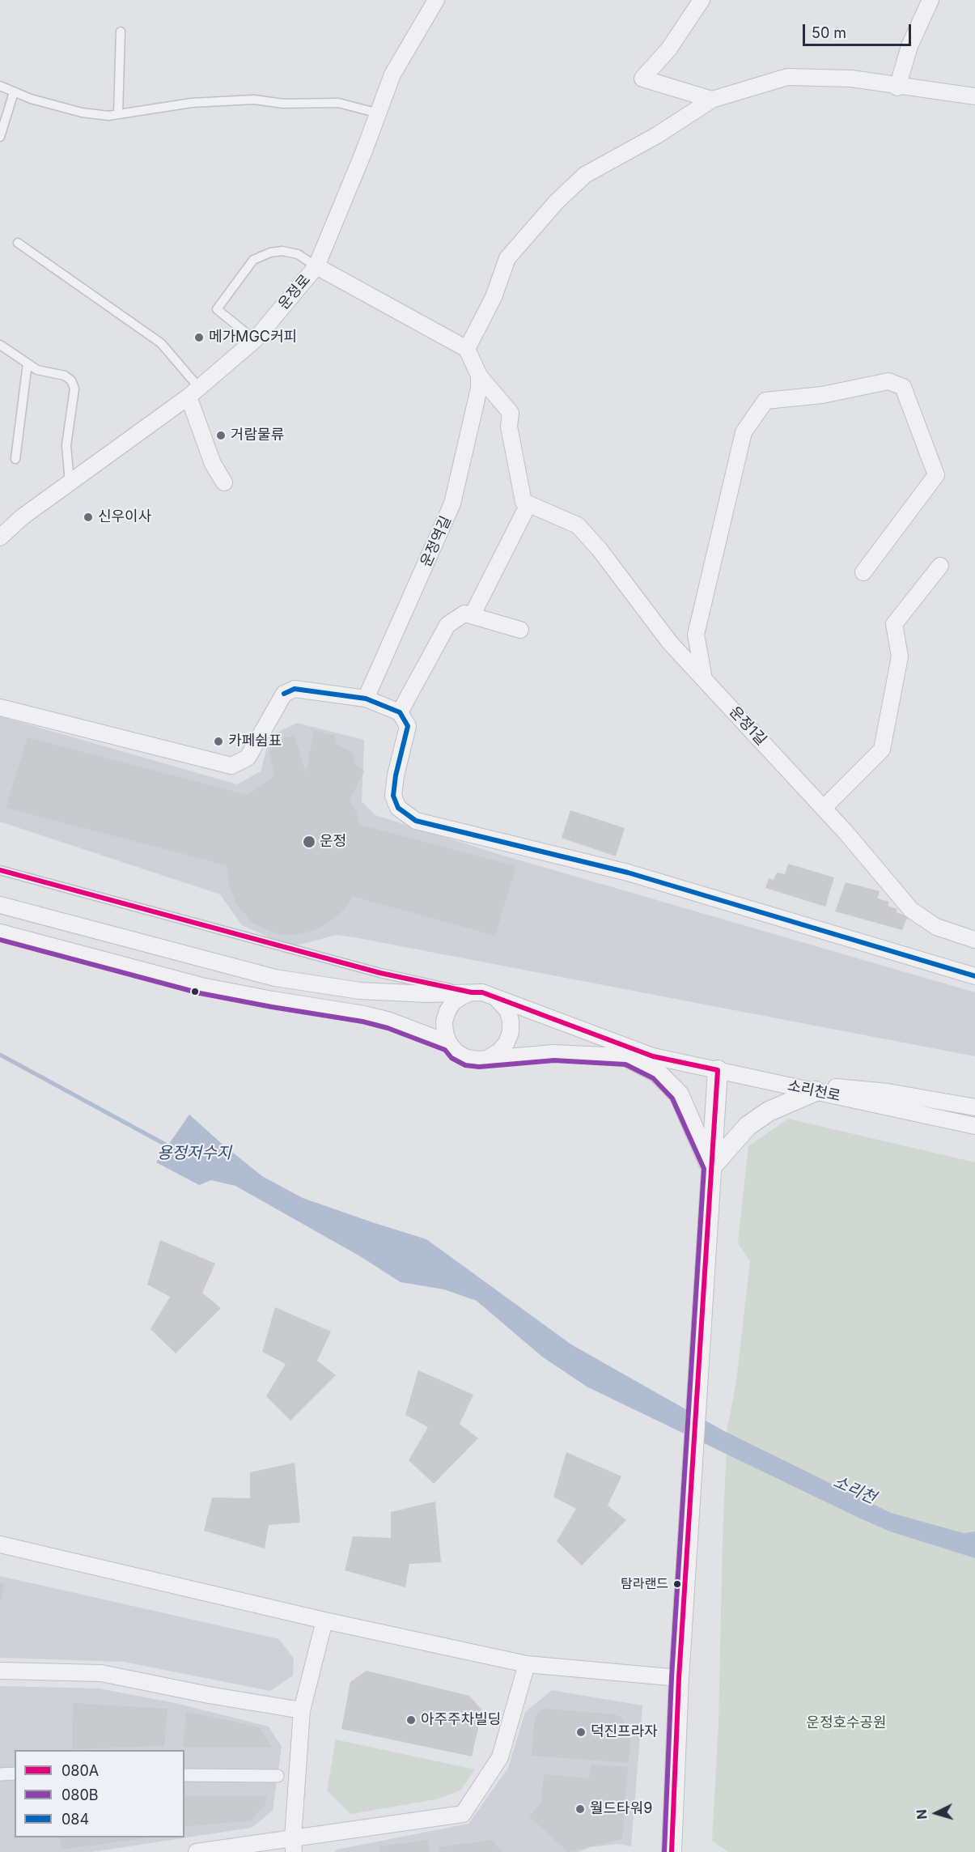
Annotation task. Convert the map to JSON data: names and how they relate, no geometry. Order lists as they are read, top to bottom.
{
  "streets": {
    "street": [
      "운정로",
      "운정역길",
      "운정1길",
      "소리천로"
    ]
  },
  "water": ["용정저수지", "소리천"],
  "parks": ["운정호수공원"],
  "places": [
    "메가MGC커피",
    "거람물류",
    "신우이사",
    "카페쉼표",
    "운정",
    "탐라랜드",
    "아주주차빌딩",
    "덕진프라자",
    "월드타워9"
  ],
  "lines": ["transit line 084", "transit line 080A", "transit line 080B"],
  "legend": ["080A", "080B", "084"],
  "scale_bar": "50 m",
  "north": "left"
}
